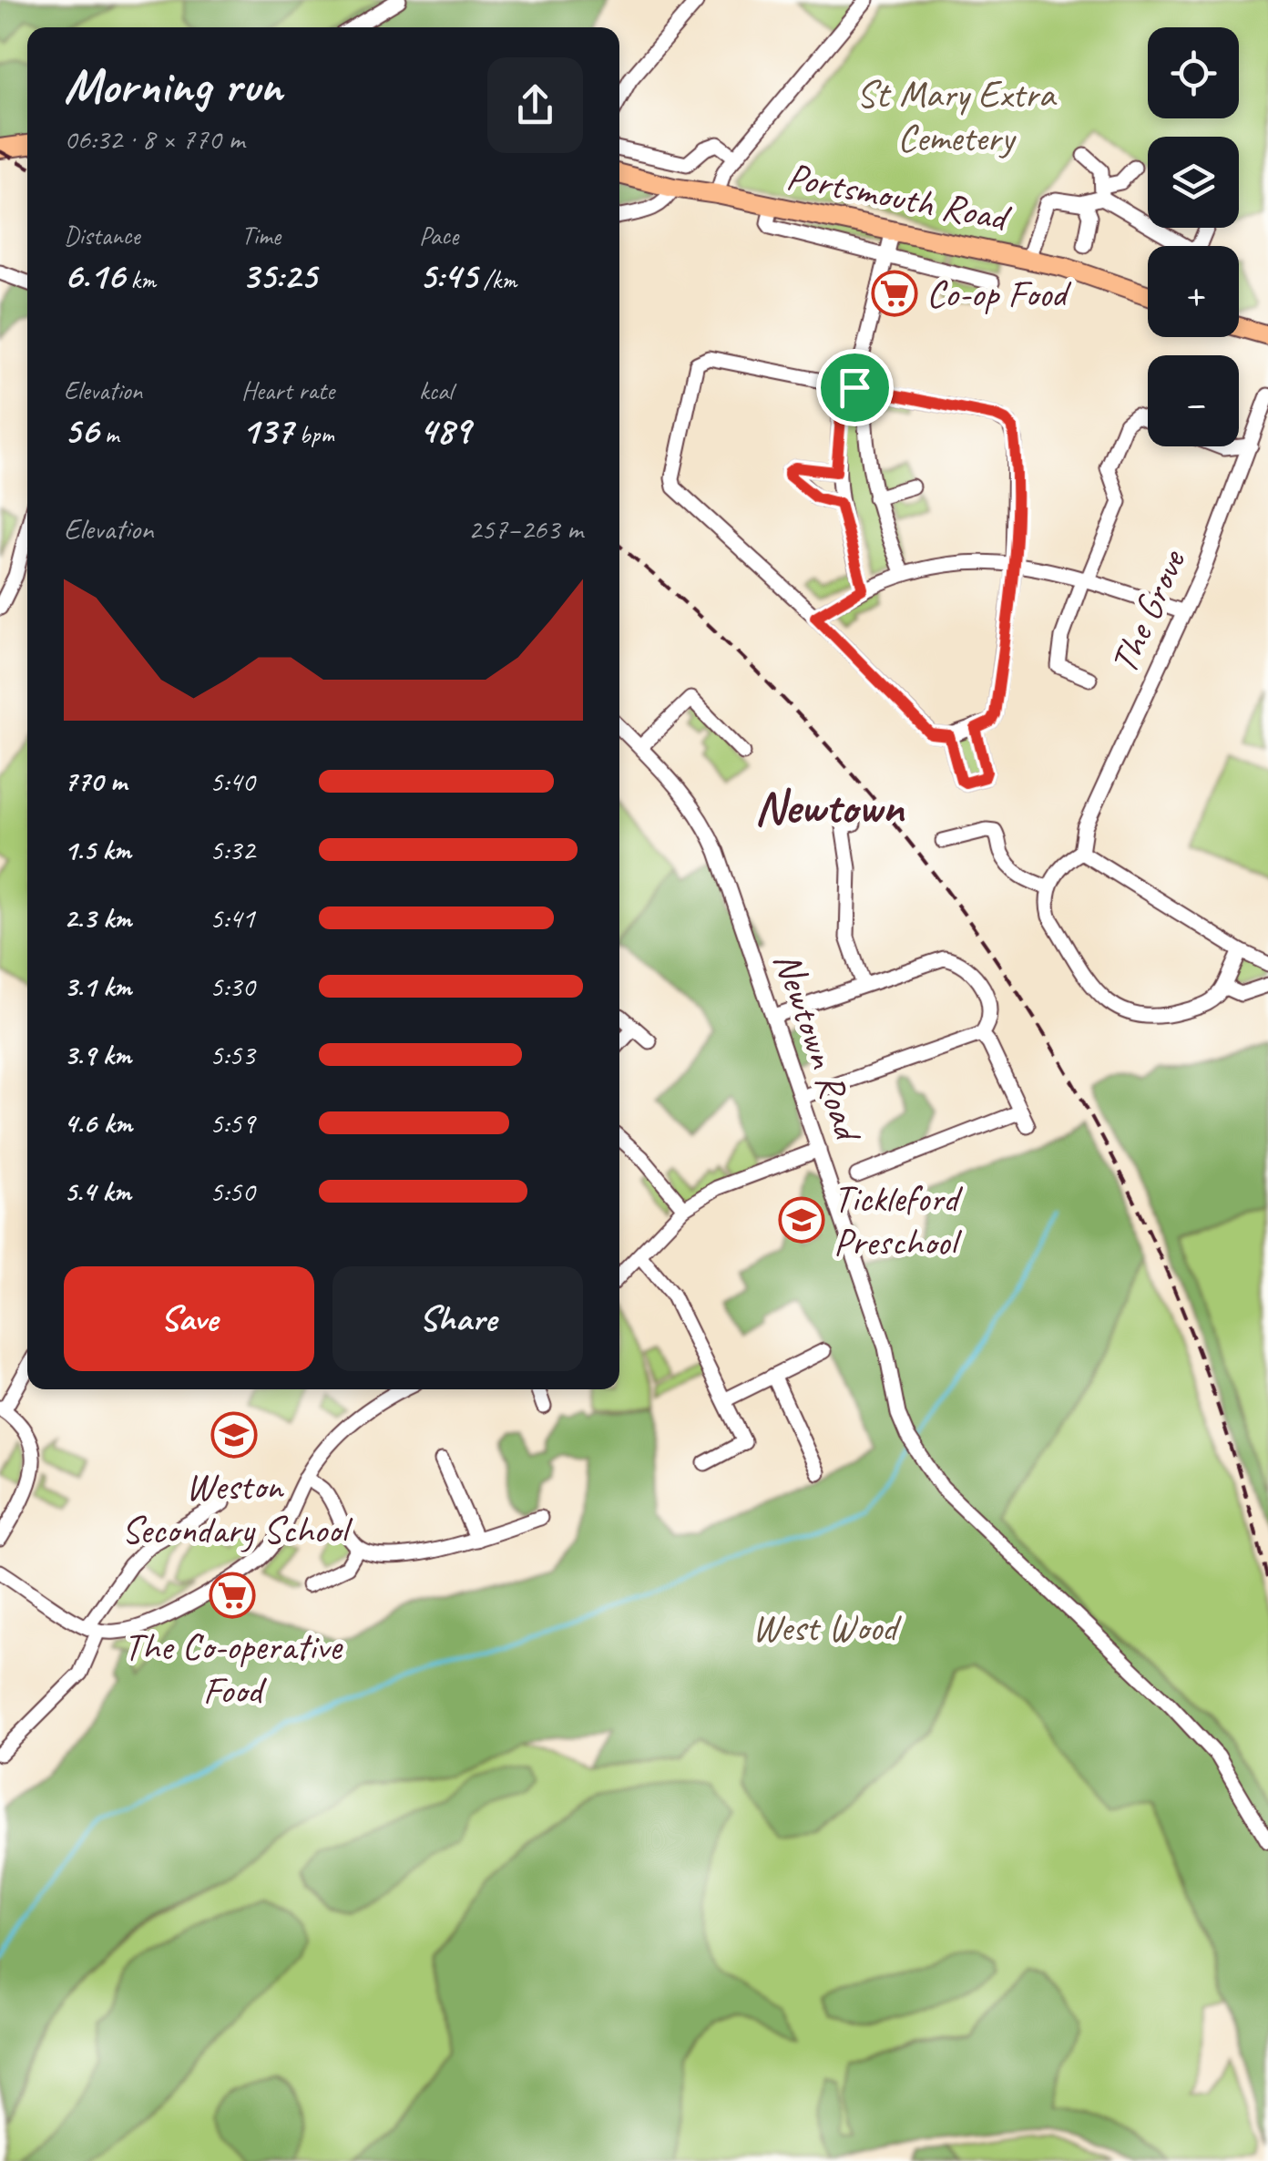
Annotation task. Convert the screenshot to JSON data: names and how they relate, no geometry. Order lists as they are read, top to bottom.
{
  "streets": {
    "main road": ["Portsmouth Road"],
    "street": ["The Grove", "Newtown Road"]
  },
  "districts": ["Newtown"],
  "parks": ["St Mary Extra Cemetery", "West Wood"],
  "places": {
    "supermarket": ["Co-op Food", "The Co-operative Food"],
    "school or university": ["Tickleford Preschool", "Weston Secondary School"]
  },
  "page": {
    "map_buttons": ["+", "−"],
    "heading": ["Morning run", "06:32 · 8 × 770 m"],
    "stats": [
      ["Distance", "6.16 km"],
      ["Time", "35:25"],
      ["Pace", "5:45 /km"],
      ["Elevation", "56 m"],
      ["Heart rate", "137 bpm"],
      ["kcal", "489"]
    ],
    "chart": ["Elevation", "257–263 m"],
    "list": [
      {
        "name": "770 m",
        "note": "5:40"
      },
      {
        "name": "1.5 km",
        "note": "5:32"
      },
      {
        "name": "2.3 km",
        "note": "5:41"
      },
      {
        "name": "3.1 km",
        "note": "5:30"
      },
      {
        "name": "3.9 km",
        "note": "5:53"
      },
      {
        "name": "4.6 km",
        "note": "5:59"
      },
      {
        "name": "5.4 km",
        "note": "5:50"
      }
    ],
    "buttons": ["Save", "Share"]
  }
}
